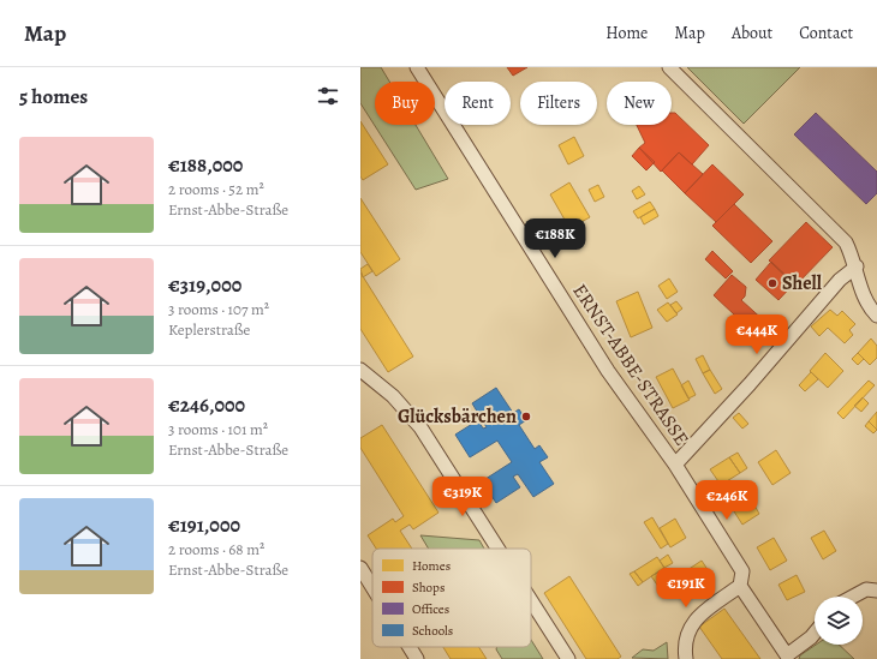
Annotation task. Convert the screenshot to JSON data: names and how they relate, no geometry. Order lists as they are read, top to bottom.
{
  "streets": {
    "street": ["ERNST-ABBE-STRASSE"]
  },
  "places": ["Shell", "Glücksbärchen"],
  "legend": [
    "Homes",
    "Shops",
    "Offices",
    "Schools"
  ],
  "page": {
    "header": "Map",
    "nav": [
      "Home",
      "Map",
      "About",
      "Contact"
    ],
    "heading": "5 homes",
    "chip": [
      "Buy",
      "Rent",
      "Filters",
      "New"
    ],
    "list": [
      {
        "name": "€188,000",
        "note": "2 rooms · 52 m² · Ernst-Abbe-Straße"
      },
      {
        "name": "€319,000",
        "note": "3 rooms · 107 m² · Keplerstraße"
      },
      {
        "name": "€246,000",
        "note": "3 rooms · 101 m² · Ernst-Abbe-Straße"
      },
      {
        "name": "€191,000",
        "note": "2 rooms · 68 m² · Ernst-Abbe-Straße"
      }
    ],
    "price": [
      "€188K",
      "€444K",
      "€319K",
      "€246K",
      "€191K"
    ]
  }
}
